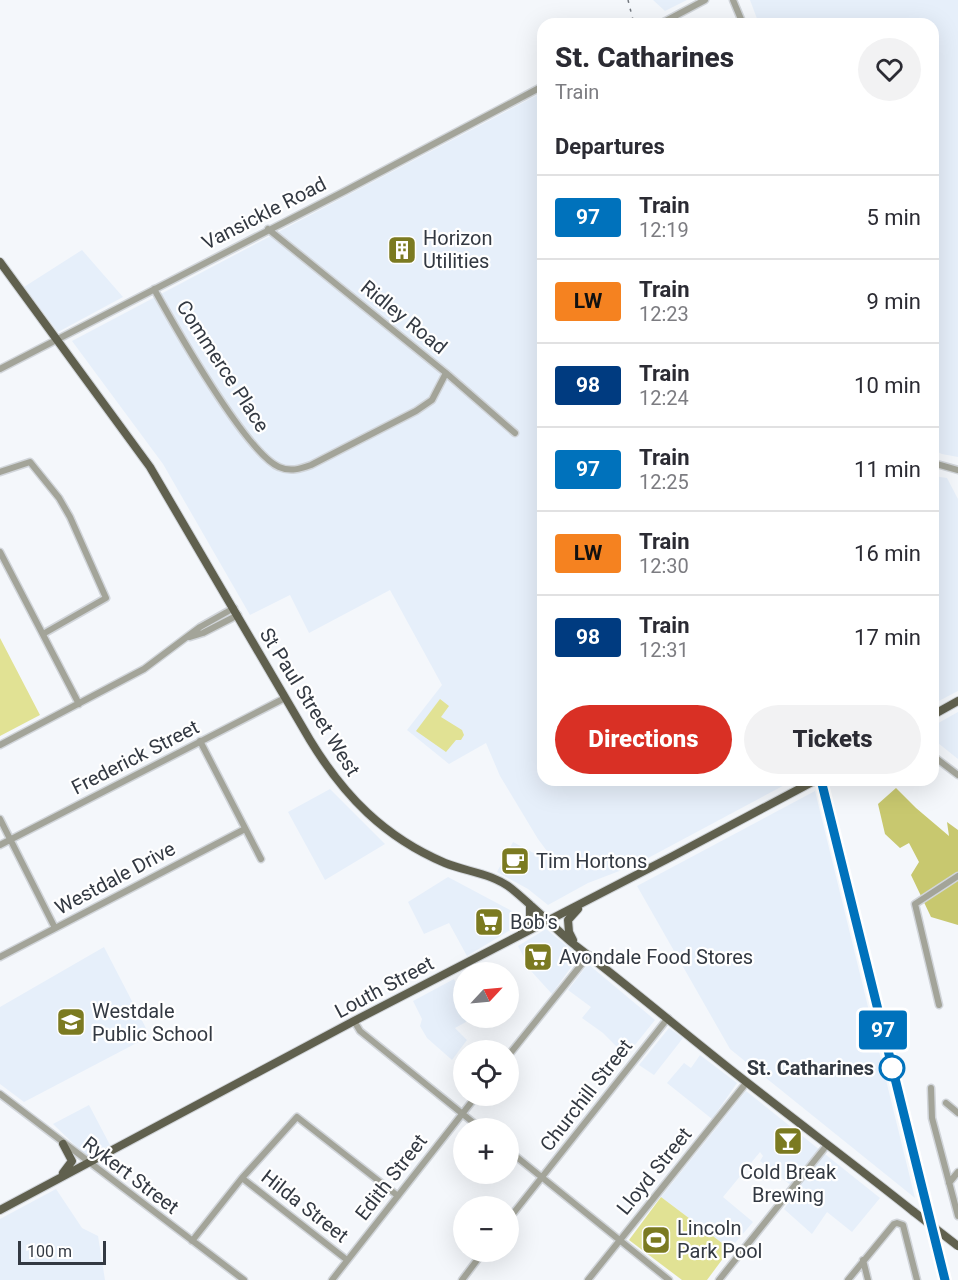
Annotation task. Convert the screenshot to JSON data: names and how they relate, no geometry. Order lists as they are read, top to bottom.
{
  "streets": {
    "main road": ["St Paul Street West", "Louth Street"],
    "street": [
      "Vansickle Road",
      "Ridley Road",
      "Commerce Place",
      "Frederick Street",
      "Westdale Drive",
      "Churchill Street",
      "Lloyd Street",
      "Rykert Street",
      "Edith Street",
      "Hilda Street"
    ]
  },
  "crossings": [
    ["Vansickle Road", "Ridley Road"],
    ["Vansickle Road", "Commerce Place"],
    ["Vansickle Road", "St Paul Street West"],
    ["Ridley Road", "Commerce Place"],
    ["St Paul Street West", "Frederick Street"],
    ["St Paul Street West", "Louth Street"],
    ["St Paul Street West", "Churchill Street"],
    ["St Paul Street West", "Lloyd Street"],
    ["Louth Street", "Rykert Street"],
    ["Edith Street", "Hilda Street"]
  ],
  "places": {
    "building": ["Horizon Utilities"],
    "cafe": ["Tim Hortons"],
    "supermarket": ["Bob's", "Avondale Food Stores"],
    "school or university": ["Westdale Public School"],
    "other": ["St. Catharines"],
    "bar": ["Cold Break Brewing"],
    "sports": ["Lincoln Park Pool"]
  },
  "scale_bar": "100 m",
  "north": "top right",
  "page": {
    "on_map": "97",
    "heading": [
      ["St. Catharines", "Train"],
      "Departures"
    ],
    "list": [
      {
        "mark": "97",
        "name": "Train",
        "note": "12:19",
        "value": "5 min"
      },
      {
        "mark": "LW",
        "name": "Train",
        "note": "12:23",
        "value": "9 min"
      },
      {
        "mark": "98",
        "name": "Train",
        "note": "12:24",
        "value": "10 min"
      },
      {
        "mark": "97",
        "name": "Train",
        "note": "12:25",
        "value": "11 min"
      },
      {
        "mark": "LW",
        "name": "Train",
        "note": "12:30",
        "value": "16 min"
      },
      {
        "mark": "98",
        "name": "Train",
        "note": "12:31",
        "value": "17 min"
      }
    ],
    "buttons": ["Directions", "Tickets"],
    "map_buttons": ["+", "−"],
    "scale": "100 m"
  }
}
